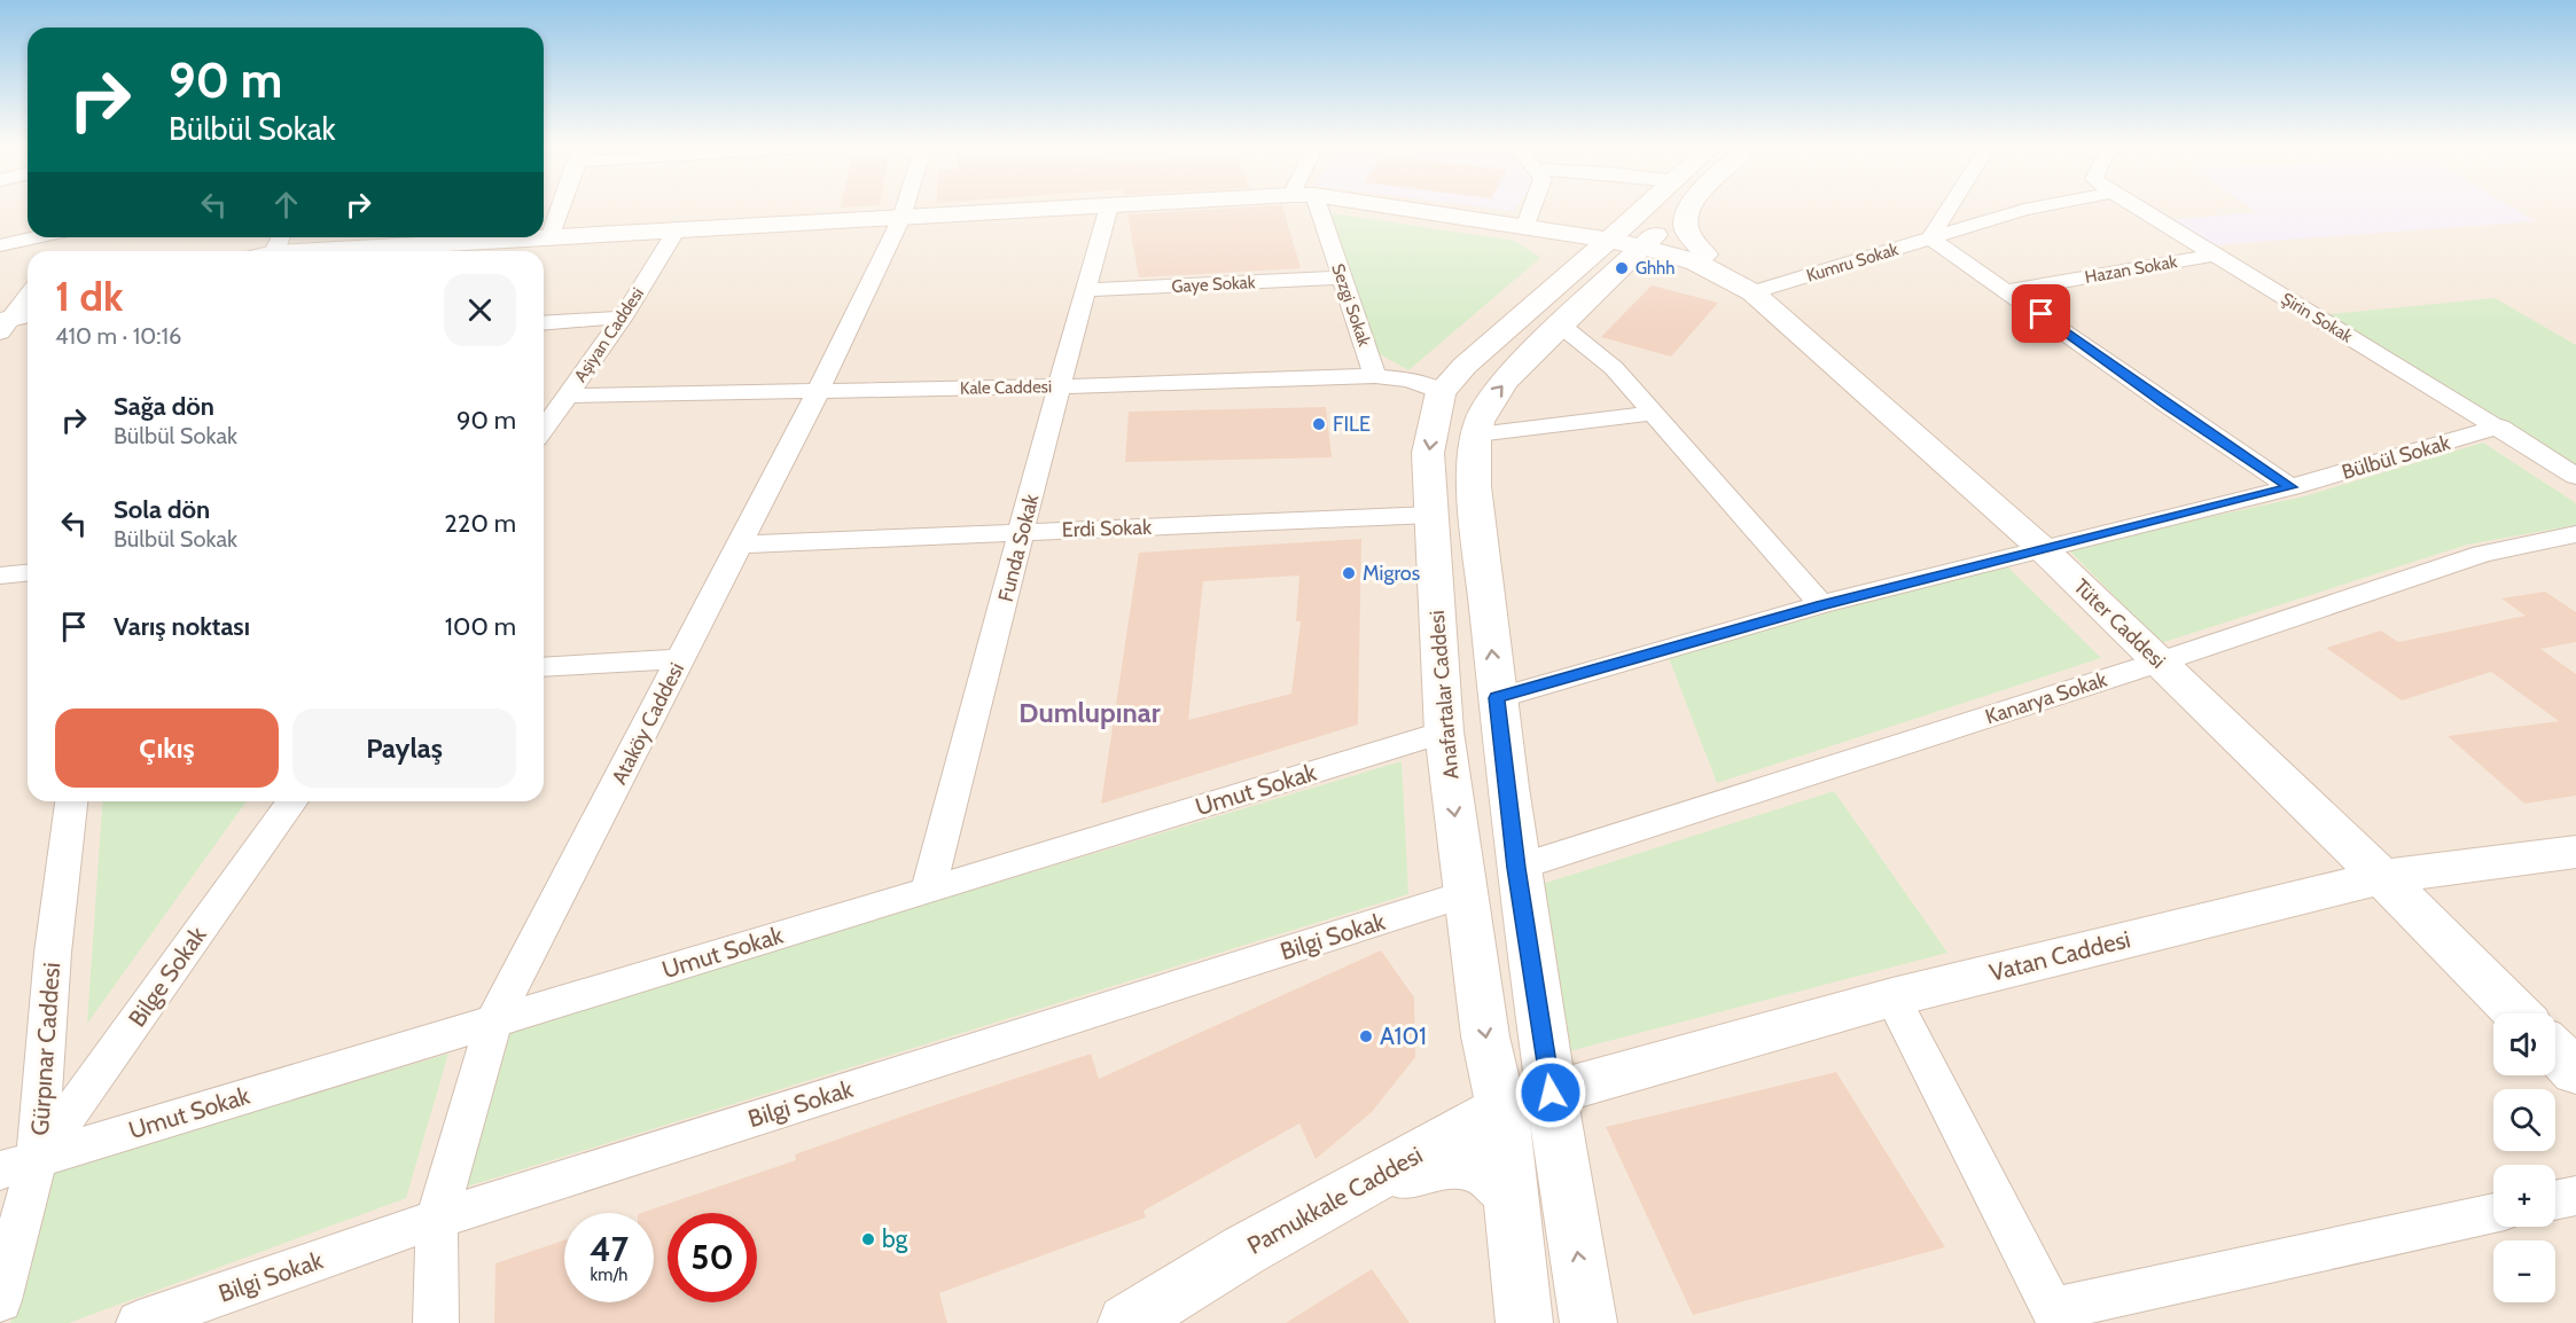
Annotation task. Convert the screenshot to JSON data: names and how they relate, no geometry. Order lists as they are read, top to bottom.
{
  "streets": {
    "street": [
      "Kumru Sokak",
      "Hazan Sokak",
      "Gaye Sokak",
      "Sezgi Sokak",
      "Şirin Sokak",
      "Aşiyan Caddesi",
      "Kale Caddesi",
      "Bülbül Sokak",
      "Erdi Sokak",
      "Funda Sokak",
      "Tüter Caddesi",
      "Anafartalar Caddesi",
      "Kanarya Sokak",
      "Ataköy Caddesi",
      "Umut Sokak",
      "Bilgi Sokak",
      "Vatan Caddesi",
      "Bilge Sokak",
      "Gürpınar Caddesi",
      "Pamukkale Caddesi"
    ]
  },
  "crossings": [
    ["Kumru Sokak", "Tüter Caddesi"],
    ["Hazan Sokak", "Şirin Sokak"],
    ["Gaye Sokak", "Sezgi Sokak"],
    ["Gaye Sokak", "Funda Sokak"],
    ["Sezgi Sokak", "Kale Caddesi"],
    ["Şirin Sokak", "Bülbül Sokak"],
    ["Aşiyan Caddesi", "Kale Caddesi"],
    ["Kale Caddesi", "Funda Sokak"],
    ["Kale Caddesi", "Anafartalar Caddesi"],
    ["Kale Caddesi", "Ataköy Caddesi"],
    ["Bülbül Sokak", "Tüter Caddesi"],
    ["Erdi Sokak", "Funda Sokak"],
    ["Erdi Sokak", "Anafartalar Caddesi"],
    ["Erdi Sokak", "Ataköy Caddesi"],
    ["Funda Sokak", "Umut Sokak"],
    ["Tüter Caddesi", "Kanarya Sokak"],
    ["Tüter Caddesi", "Vatan Caddesi"],
    ["Anafartalar Caddesi", "Umut Sokak"],
    ["Anafartalar Caddesi", "Bilgi Sokak"],
    ["Anafartalar Caddesi", "Vatan Caddesi"],
    ["Anafartalar Caddesi", "Pamukkale Caddesi"],
    ["Ataköy Caddesi", "Umut Sokak"],
    ["Ataköy Caddesi", "Bilgi Sokak"],
    ["Umut Sokak", "Bilge Sokak"],
    ["Umut Sokak", "Gürpınar Caddesi"],
    ["Vatan Caddesi", "Pamukkale Caddesi"],
    ["Bilge Sokak", "Gürpınar Caddesi"]
  ],
  "districts": ["Dumlupınar"],
  "places": [
    "Ghhh",
    "FILE",
    "Migros",
    "A101",
    "bg"
  ],
  "page": {
    "turn": ["90 m", "Bülbül Sokak"],
    "heading": ["1 dk", "410 m · 10:16"],
    "list": [
      {
        "name": "Sağa dön",
        "note": "Bülbül Sokak",
        "value": "90 m"
      },
      {
        "name": "Sola dön",
        "note": "Bülbül Sokak",
        "value": "220 m"
      },
      {
        "name": "Varış noktası",
        "value": "100 m"
      }
    ],
    "buttons": ["Çıkış", "Paylaş"],
    "map_buttons": ["+", "−"],
    "speed": "47 km/h",
    "limit": "50"
  }
}
